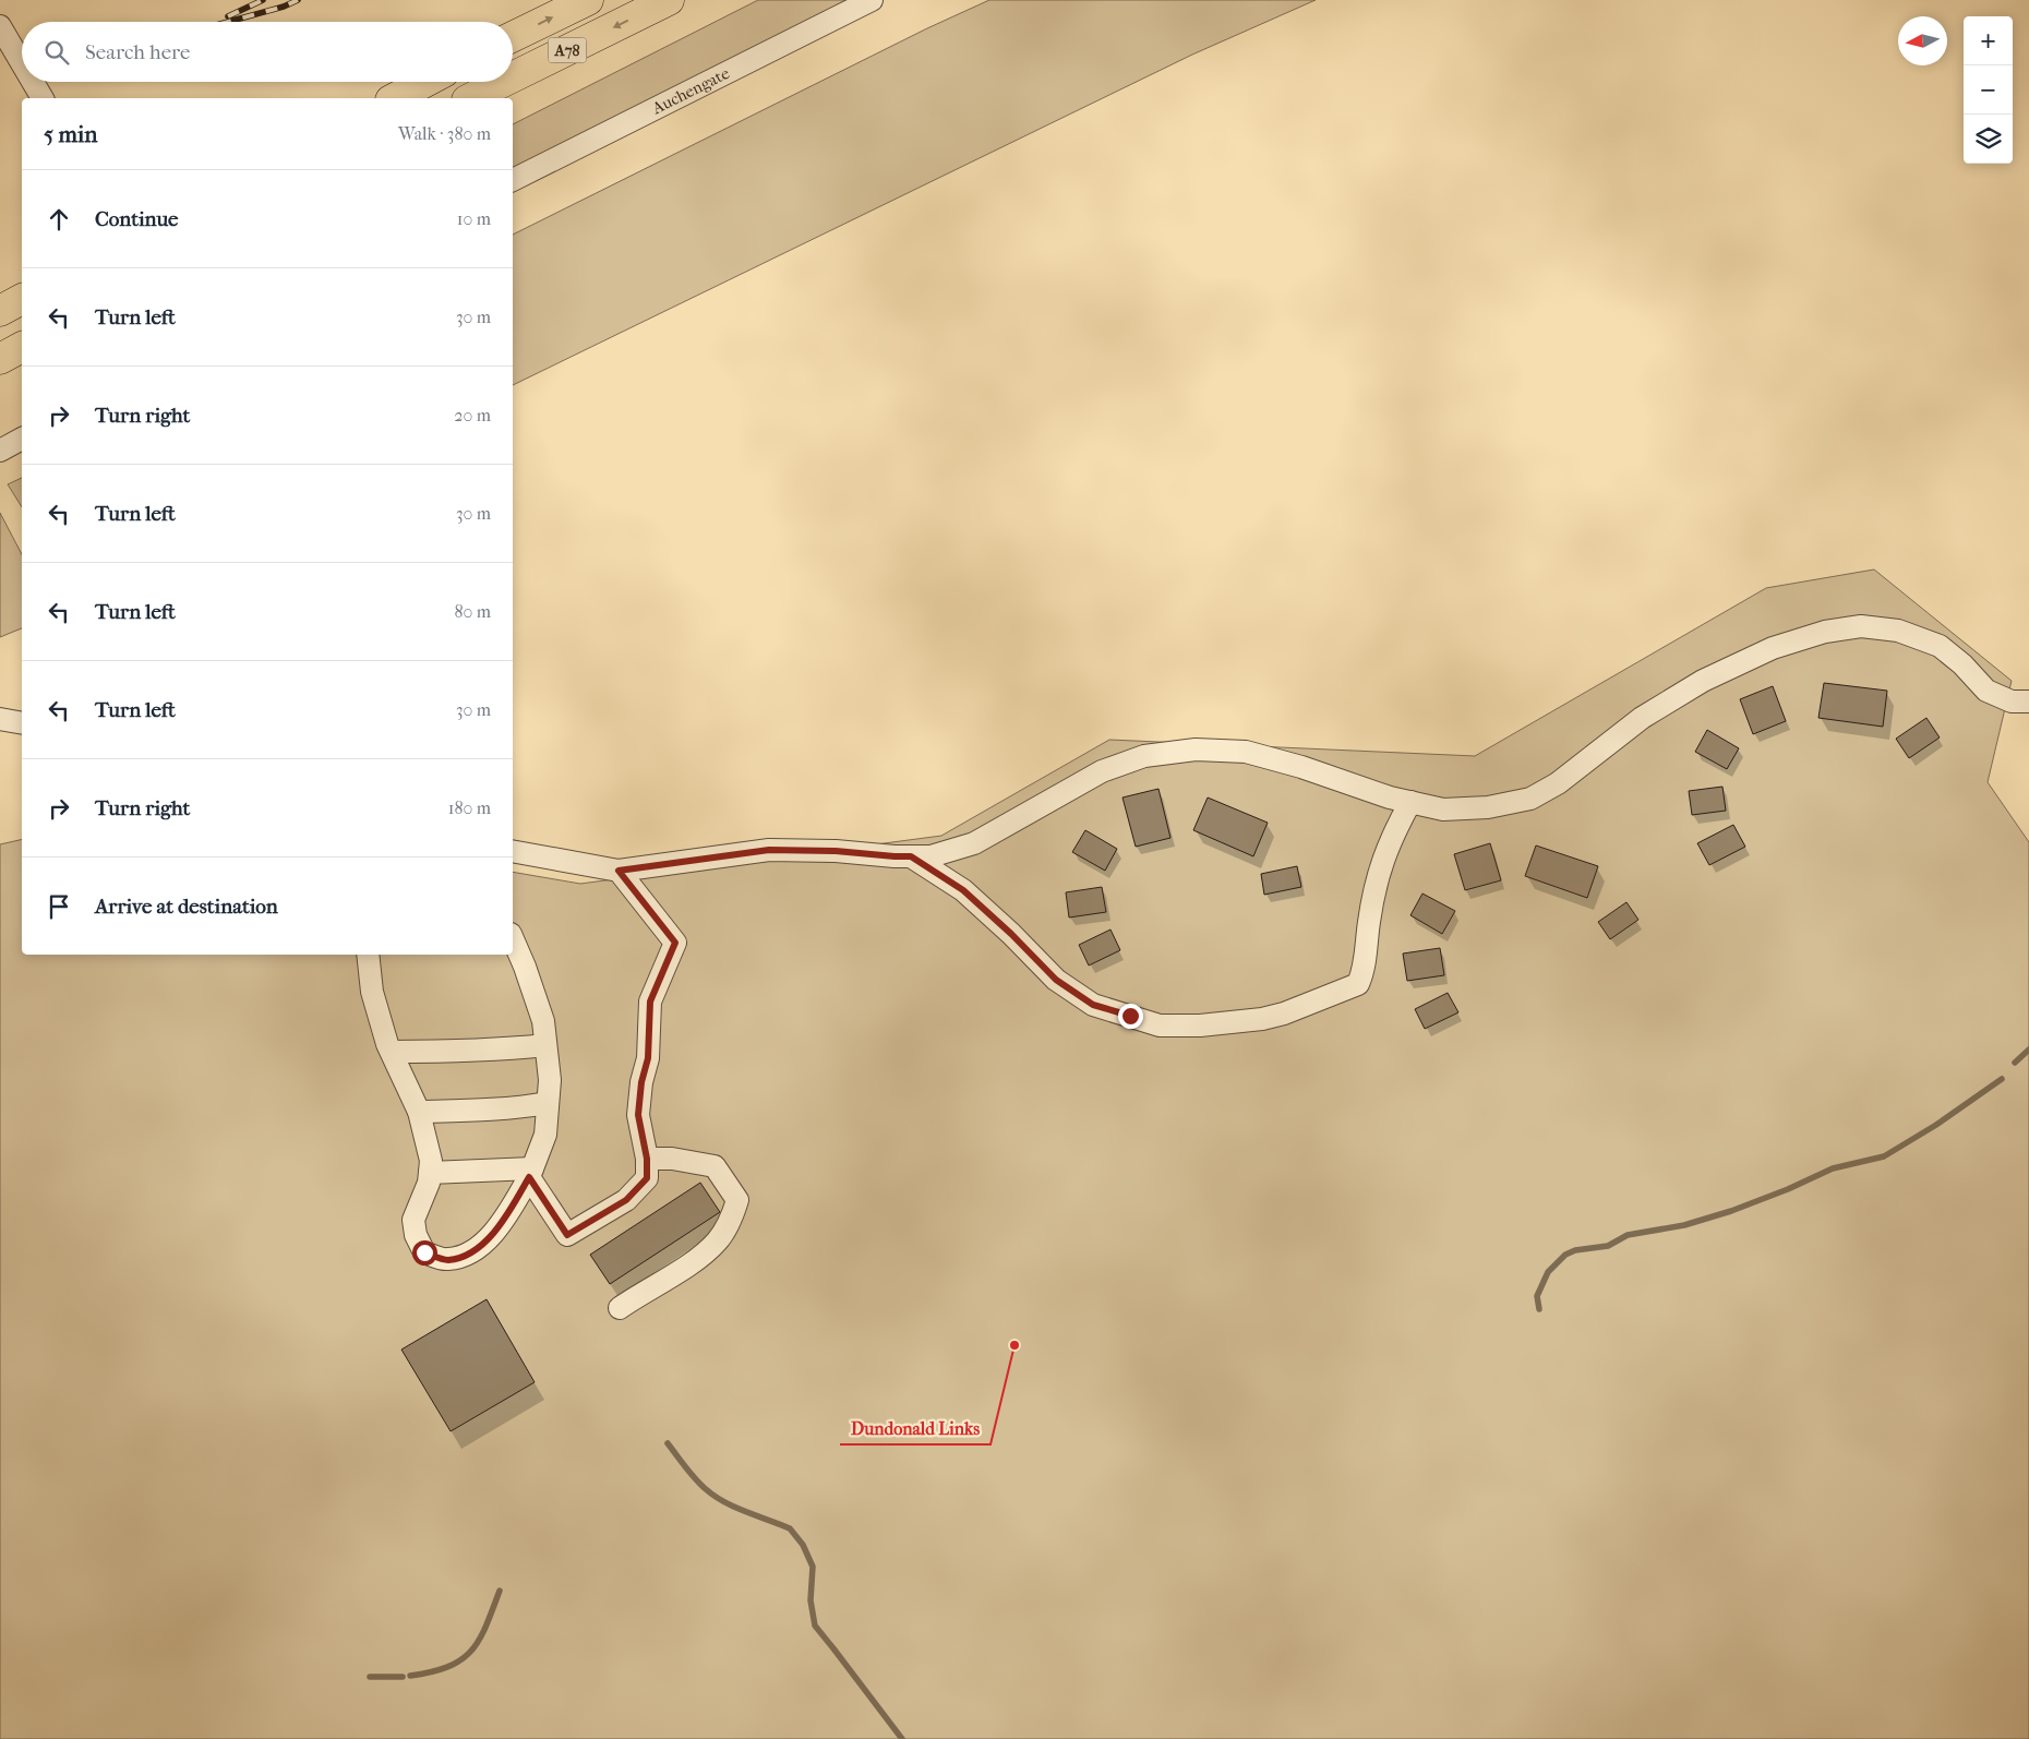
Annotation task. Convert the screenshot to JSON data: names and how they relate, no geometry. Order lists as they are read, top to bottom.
{
  "streets": {
    "highway": ["A78"],
    "street": ["Auchengate"]
  },
  "places": ["Dundonald Links"],
  "north": "left",
  "page": {
    "map_buttons": ["+", "−"],
    "search": "Search here",
    "heading": ["5 min", "Walk · 380 m"],
    "list": [
      ["Continue", "10 m"],
      ["Turn left", "30 m"],
      ["Turn right", "20 m"],
      ["Turn left", "30 m"],
      ["Turn left", "80 m"],
      ["Turn left", "30 m"],
      ["Turn right", "180 m"],
      "Arrive at destination"
    ]
  }
}
